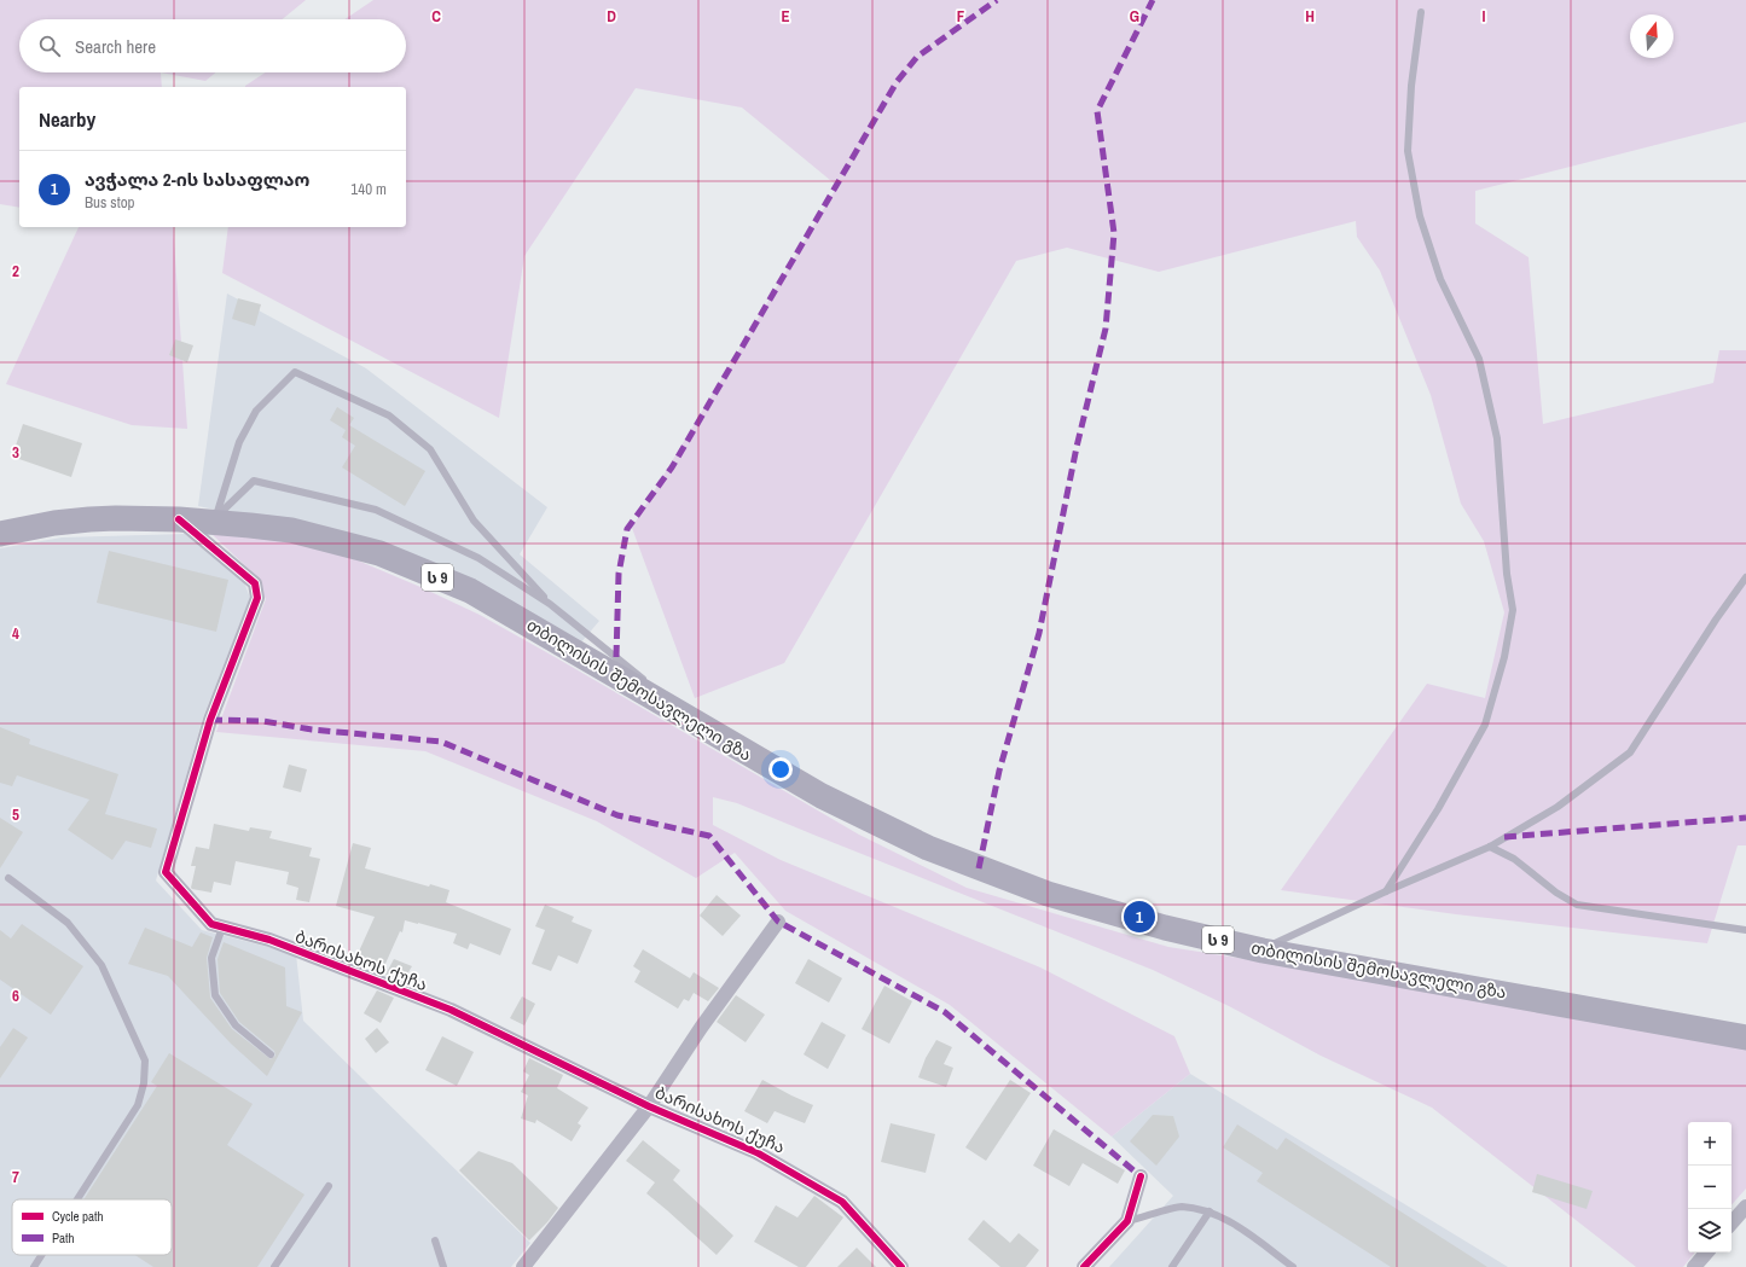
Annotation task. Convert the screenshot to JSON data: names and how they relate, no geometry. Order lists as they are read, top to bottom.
{
  "streets": {
    "highway": ["ს 9", "თბილისის შემოსავლელი გზა"],
    "street": ["ბარისახოს ქუჩა"]
  },
  "crossings": [
    ["თბილისის შემოსავლელი გზა", "ბარისახოს ქუჩა"]
  ],
  "legend": ["Cycle path", "Path"],
  "north": "top",
  "page": {
    "search": "Search here",
    "heading": "Nearby",
    "list": [
      {
        "mark": "1",
        "name": "ავჭალა 2-ის სასაფლაო",
        "note": "Bus stop",
        "value": "140 m"
      }
    ],
    "pins": "1",
    "map_buttons": ["+", "−"]
  },
  "grid": {
    "columns": [
      "C",
      "D",
      "E",
      "F",
      "G",
      "H",
      "I"
    ],
    "rows": [
      "2",
      "3",
      "4",
      "5",
      "6",
      "7"
    ]
  }
}
